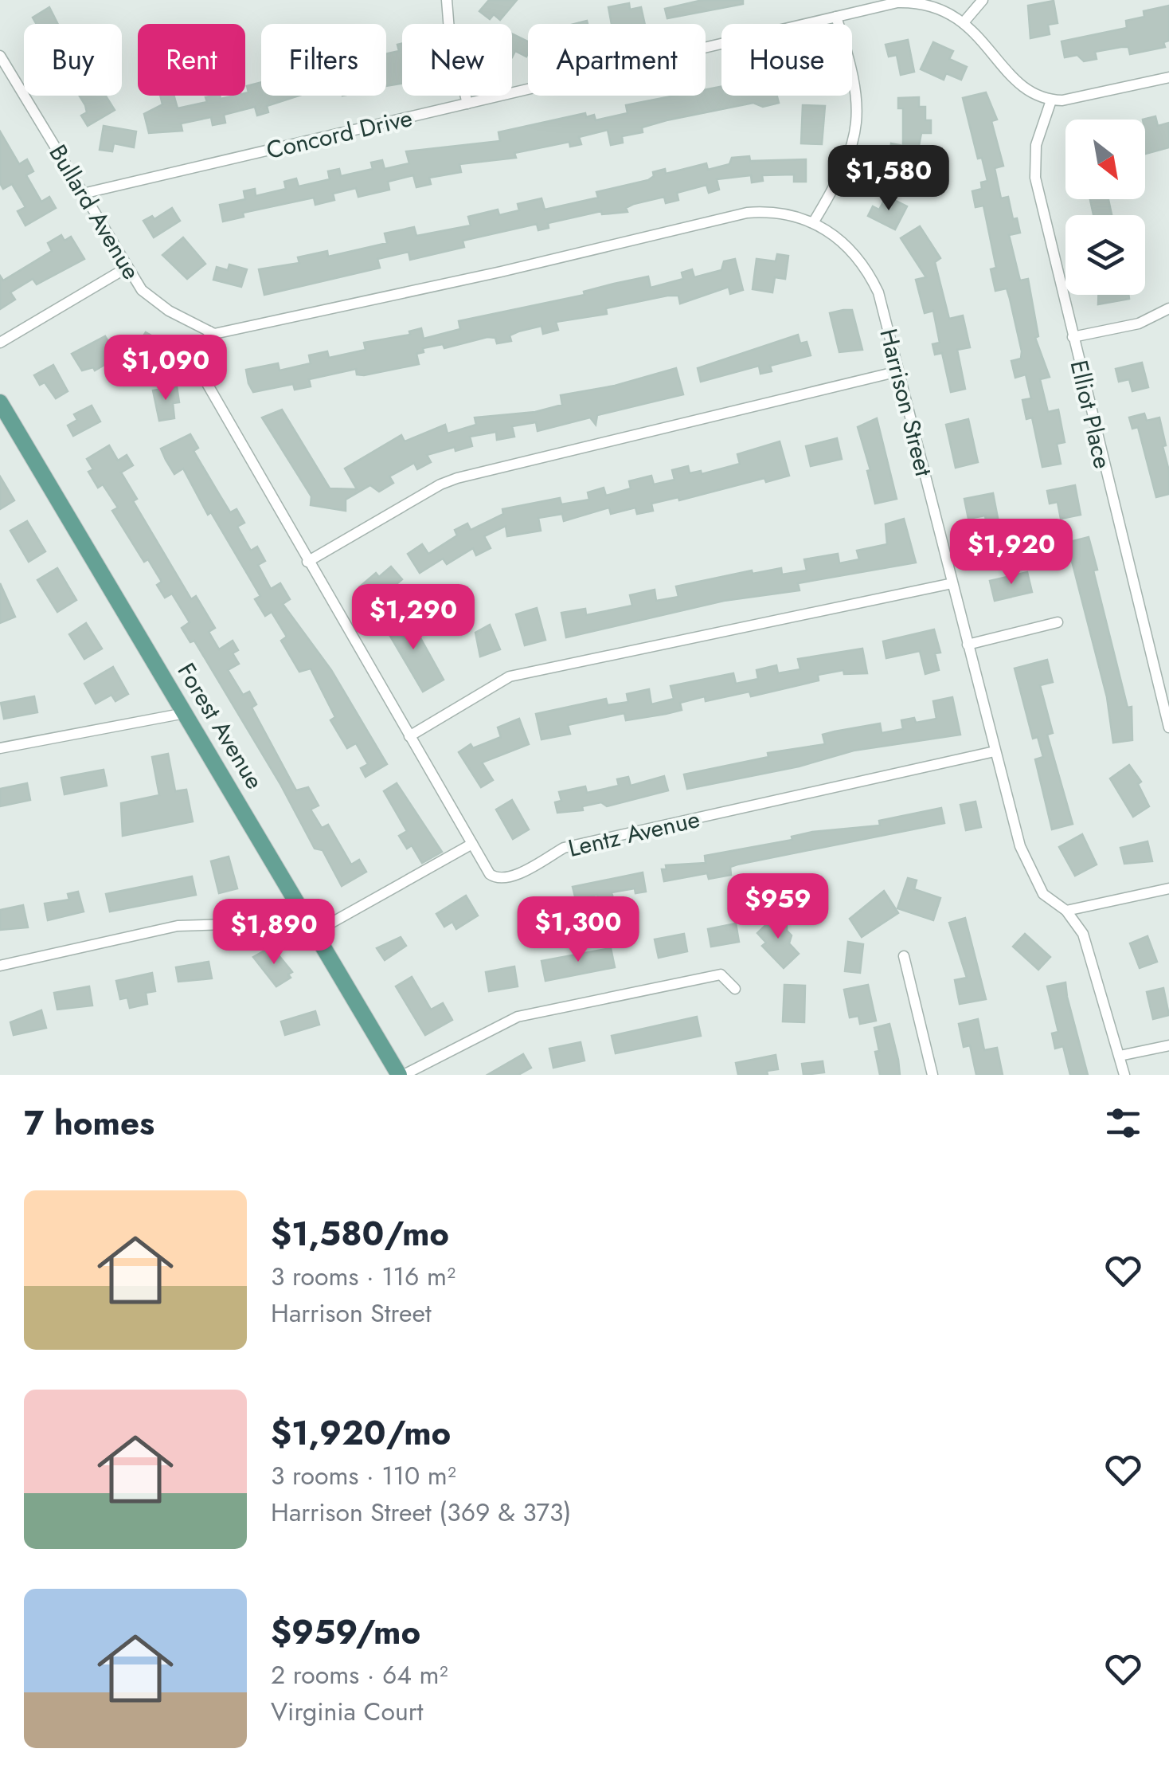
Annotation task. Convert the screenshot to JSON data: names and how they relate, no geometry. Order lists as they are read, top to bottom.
{
  "streets": {
    "main road": ["Forest Avenue"],
    "street": [
      "Concord Drive",
      "Bullard Avenue",
      "Harrison Street",
      "Elliot Place",
      "Lentz Avenue"
    ]
  },
  "crossings": [
    ["Concord Drive", "Bullard Avenue"],
    ["Concord Drive", "Elliot Place"],
    ["Harrison Street", "Lentz Avenue"]
  ],
  "north": "bottom right",
  "page": {
    "chip": [
      "Buy",
      "Rent",
      "Filters",
      "New",
      "Apartment",
      "House"
    ],
    "price": [
      "$1,580",
      "$1,090",
      "$1,920",
      "$1,290",
      "$959",
      "$1,300",
      "$1,890"
    ],
    "heading": "7 homes",
    "list": [
      {
        "name": "$1,580/mo",
        "note": "3 rooms · 116 m² · Harrison Street"
      },
      {
        "name": "$1,920/mo",
        "note": "3 rooms · 110 m² · Harrison Street (369 & 373)"
      },
      {
        "name": "$959/mo",
        "note": "2 rooms · 64 m² · Virginia Court"
      }
    ]
  }
}
